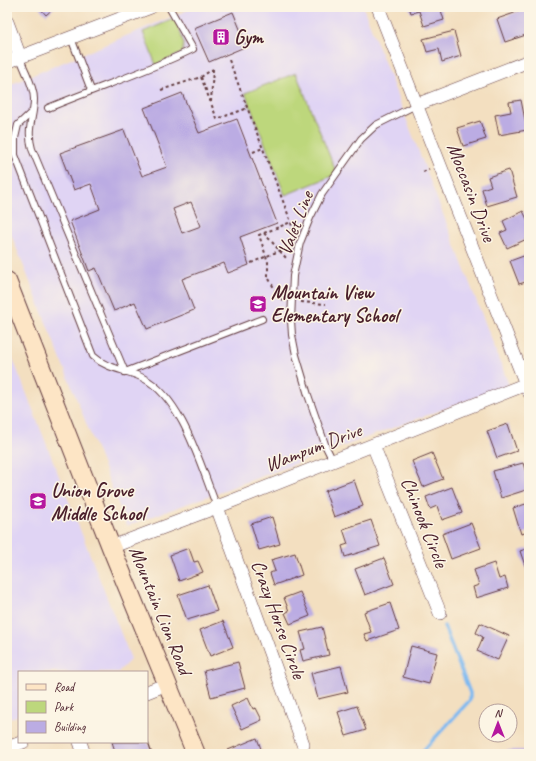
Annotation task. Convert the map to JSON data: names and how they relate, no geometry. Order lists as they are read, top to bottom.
{
  "streets": {
    "street": [
      "Moccasin Drive",
      "Wampum Drive",
      "Chinook Circle",
      "Mountain Lion Road",
      "Crazy Horse Circle"
    ],
    "lane": ["Valet Line"]
  },
  "crossings": [
    ["Moccasin Drive", "Valet Line"],
    ["Moccasin Drive", "Wampum Drive"],
    ["Valet Line", "Wampum Drive"],
    ["Wampum Drive", "Chinook Circle"],
    ["Wampum Drive", "Mountain Lion Road"],
    ["Wampum Drive", "Crazy Horse Circle"]
  ],
  "places": {
    "building": ["Gym"],
    "school or university": ["Mountain View Elementary School", "Union Grove Middle School"]
  },
  "legend": ["Road", "Park", "Building"],
  "north": "top"
}
